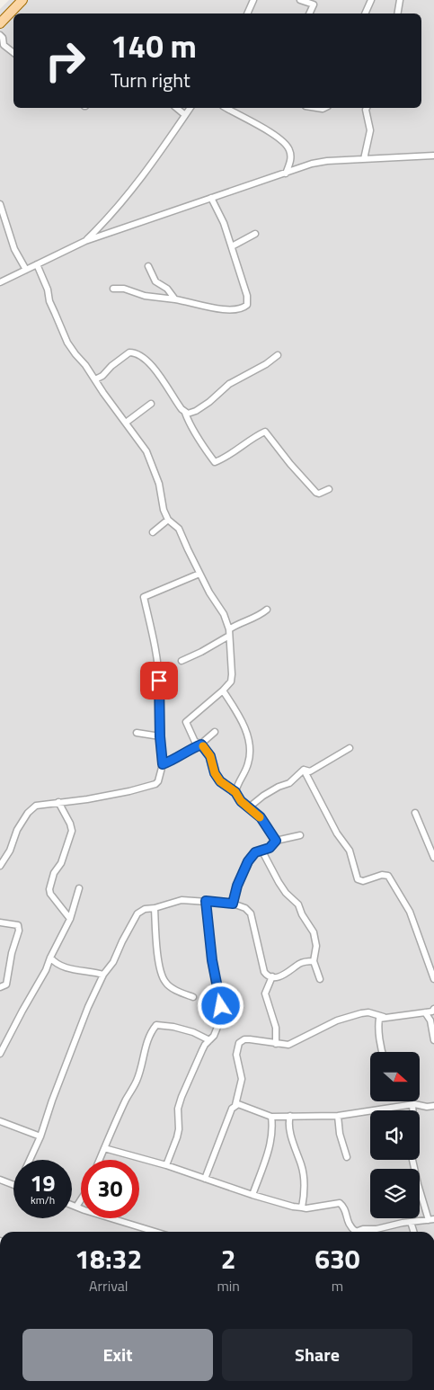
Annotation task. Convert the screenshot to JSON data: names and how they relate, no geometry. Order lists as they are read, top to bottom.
{
  "north": "right",
  "page": {
    "turn": ["140 m", "Turn right"],
    "speed": "19 km/h",
    "limit": "30",
    "eta": [
      "18:32",
      "Arrival",
      "2",
      "min",
      "630",
      "m"
    ],
    "buttons": ["Exit", "Share"]
  }
}
